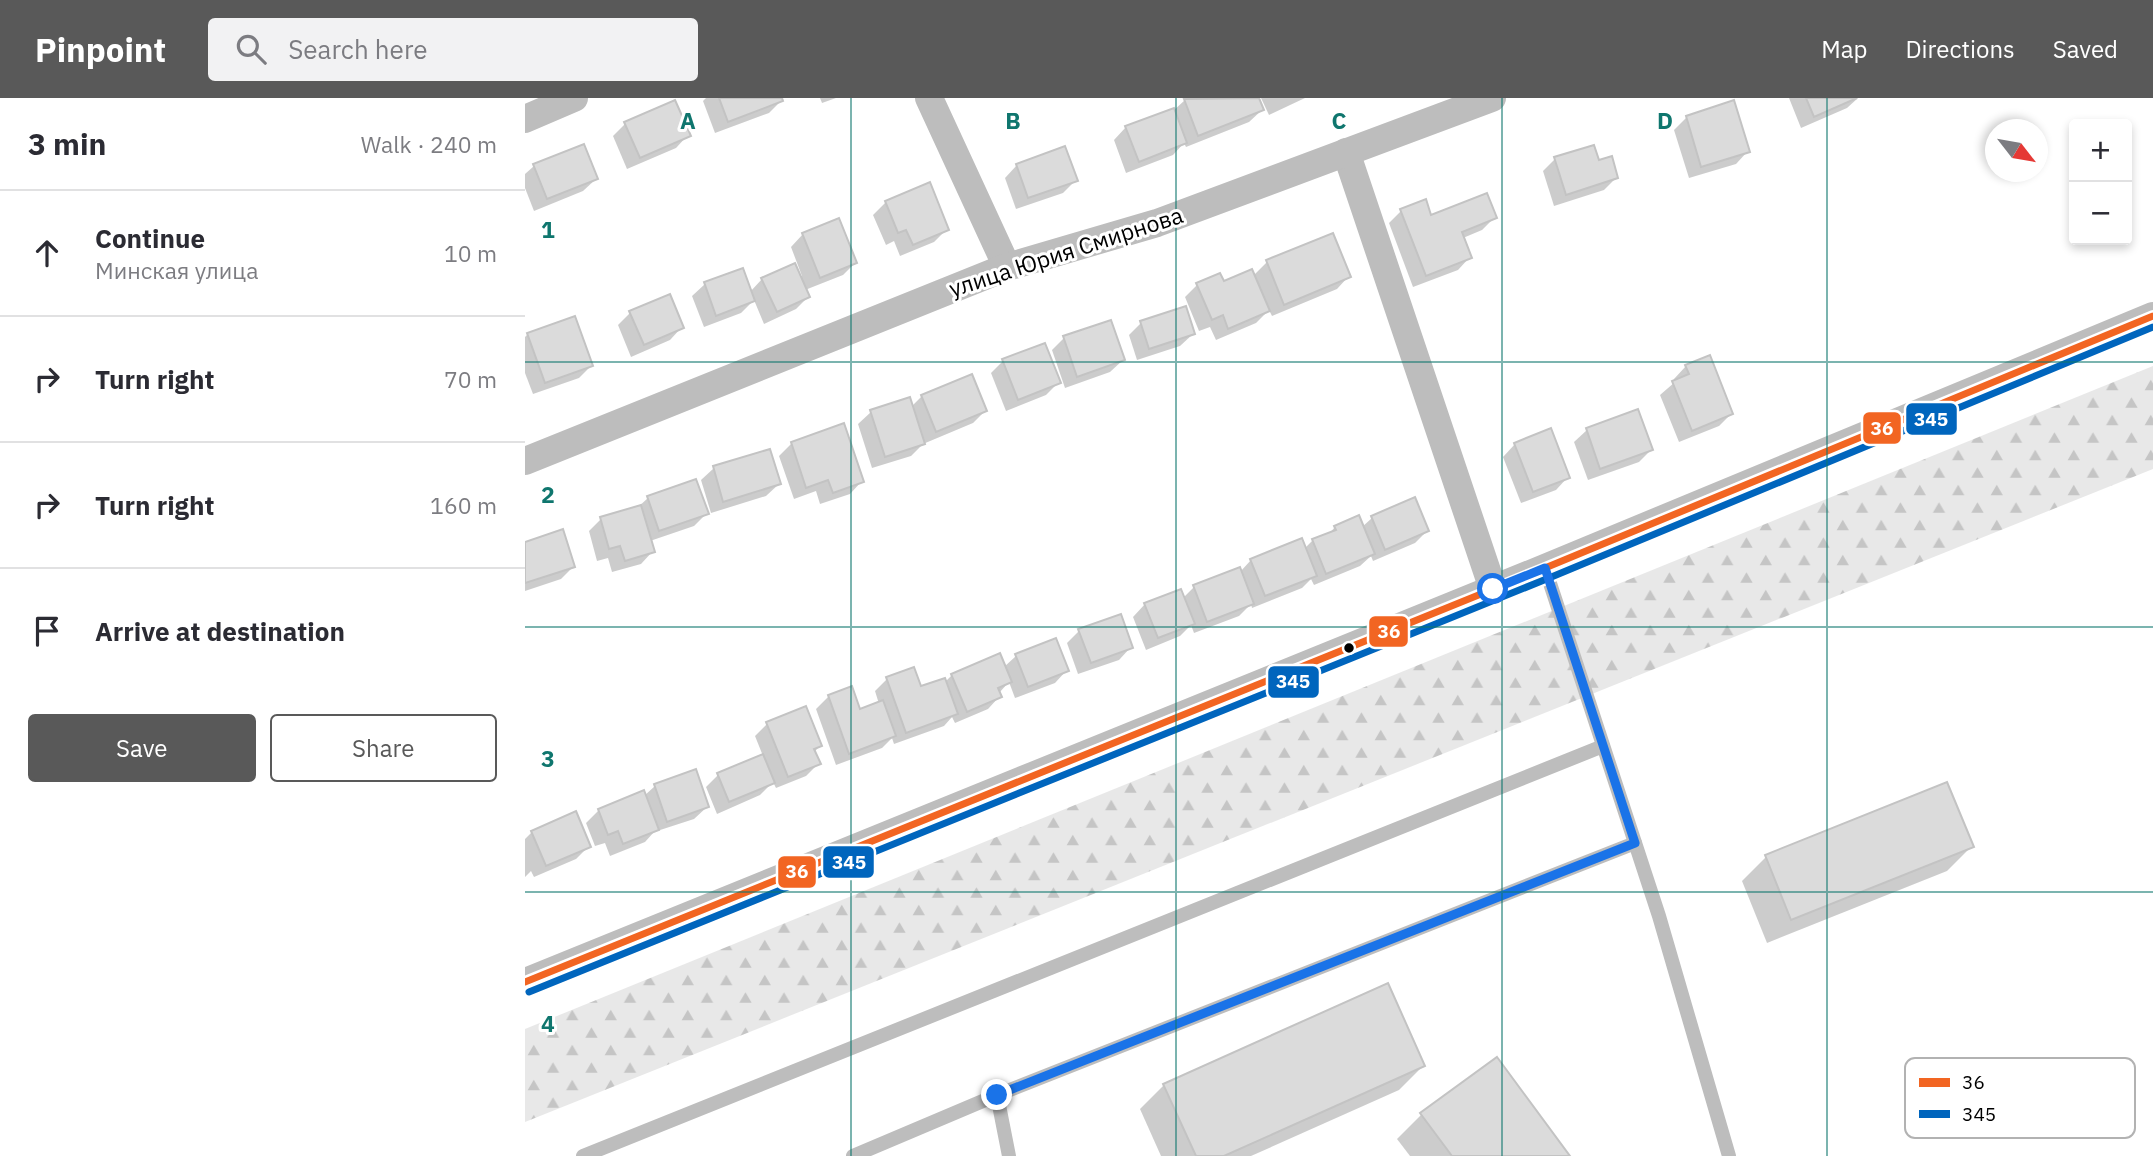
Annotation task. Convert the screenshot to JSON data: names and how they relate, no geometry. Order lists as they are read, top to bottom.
{
  "streets": {
    "street": ["улица Юрия Смирнова"]
  },
  "lines": ["transit line 36", "transit line 345"],
  "legend": ["36", "345"],
  "north": "bottom right",
  "page": {
    "header": "Pinpoint",
    "search": "Search here",
    "nav": ["Map", "Directions", "Saved"],
    "heading": ["3 min", "Walk · 240 m"],
    "map_buttons": ["+", "−"],
    "list": [
      ["Continue", "Минская улица", "10 m"],
      ["Turn right", "70 m"],
      ["Turn right", "160 m"],
      "Arrive at destination"
    ],
    "buttons": ["Save", "Share"]
  },
  "grid": {
    "columns": [
      "A",
      "B",
      "C",
      "D"
    ],
    "rows": [
      "1",
      "2",
      "3",
      "4"
    ]
  }
}
